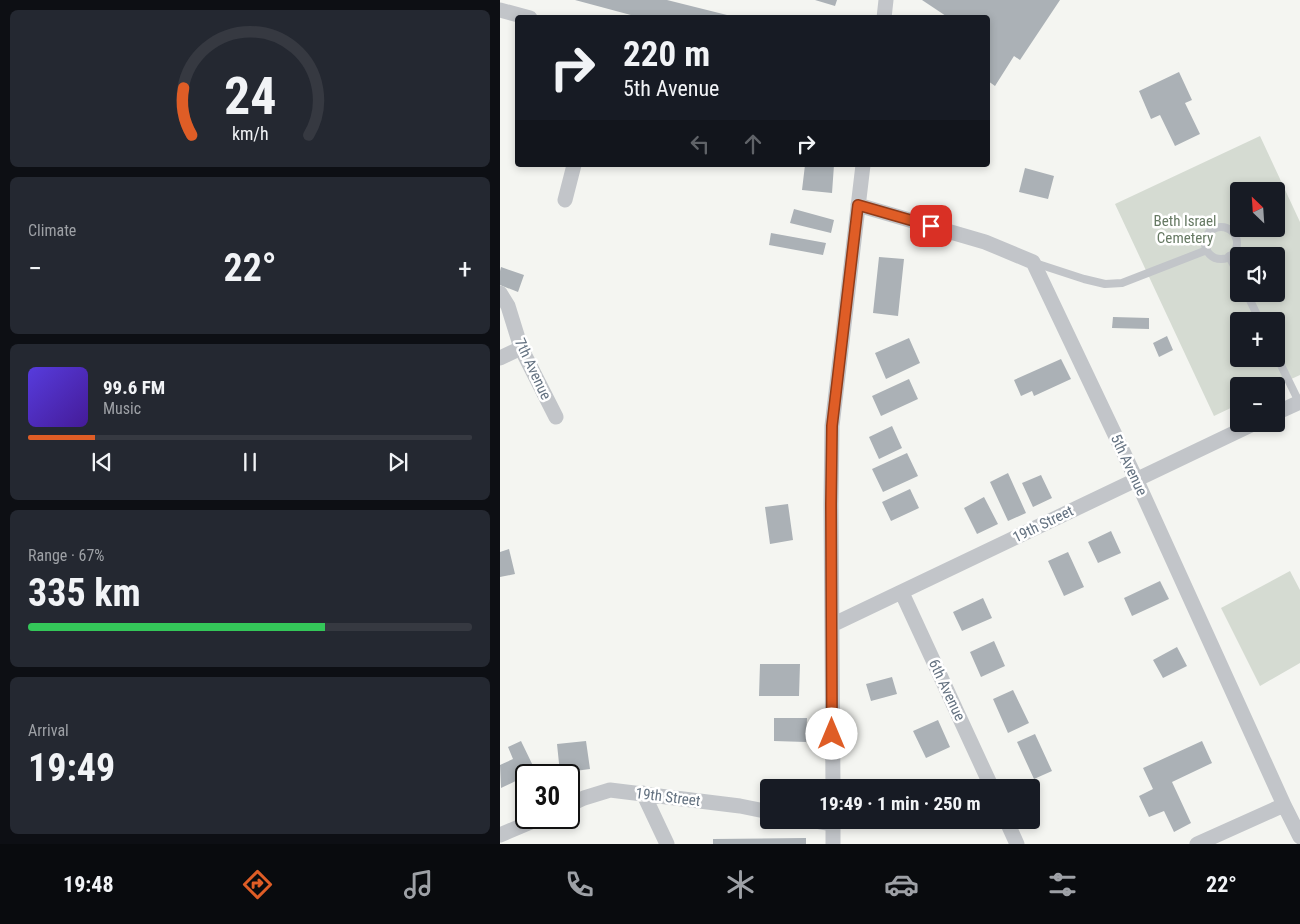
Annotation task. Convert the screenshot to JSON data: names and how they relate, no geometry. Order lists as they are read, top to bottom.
{
  "streets": {
    "street": [
      "7th Avenue",
      "5th Avenue",
      "19th Street",
      "6th Avenue"
    ]
  },
  "crossings": [
    ["5th Avenue", "19th Street"],
    ["19th Street", "6th Avenue"]
  ],
  "parks": ["Beth Israel Cemetery"],
  "north": "top left",
  "page": {
    "turn": ["220 m", "5th Avenue"],
    "tile": [
      "Climate",
      ["Range · 67%", "335 km"],
      ["Arrival", "19:49"]
    ],
    "map_buttons": ["+", "−"],
    "heat": ["−", "22°", "+"],
    "song": ["99.6 FM", "Music"],
    "limit": "30",
    "trip": "19:49 · 1 min · 250 m",
    "tabs": ["19:48", "22°"],
    "gauge": ["24", "km/h"]
  }
}
